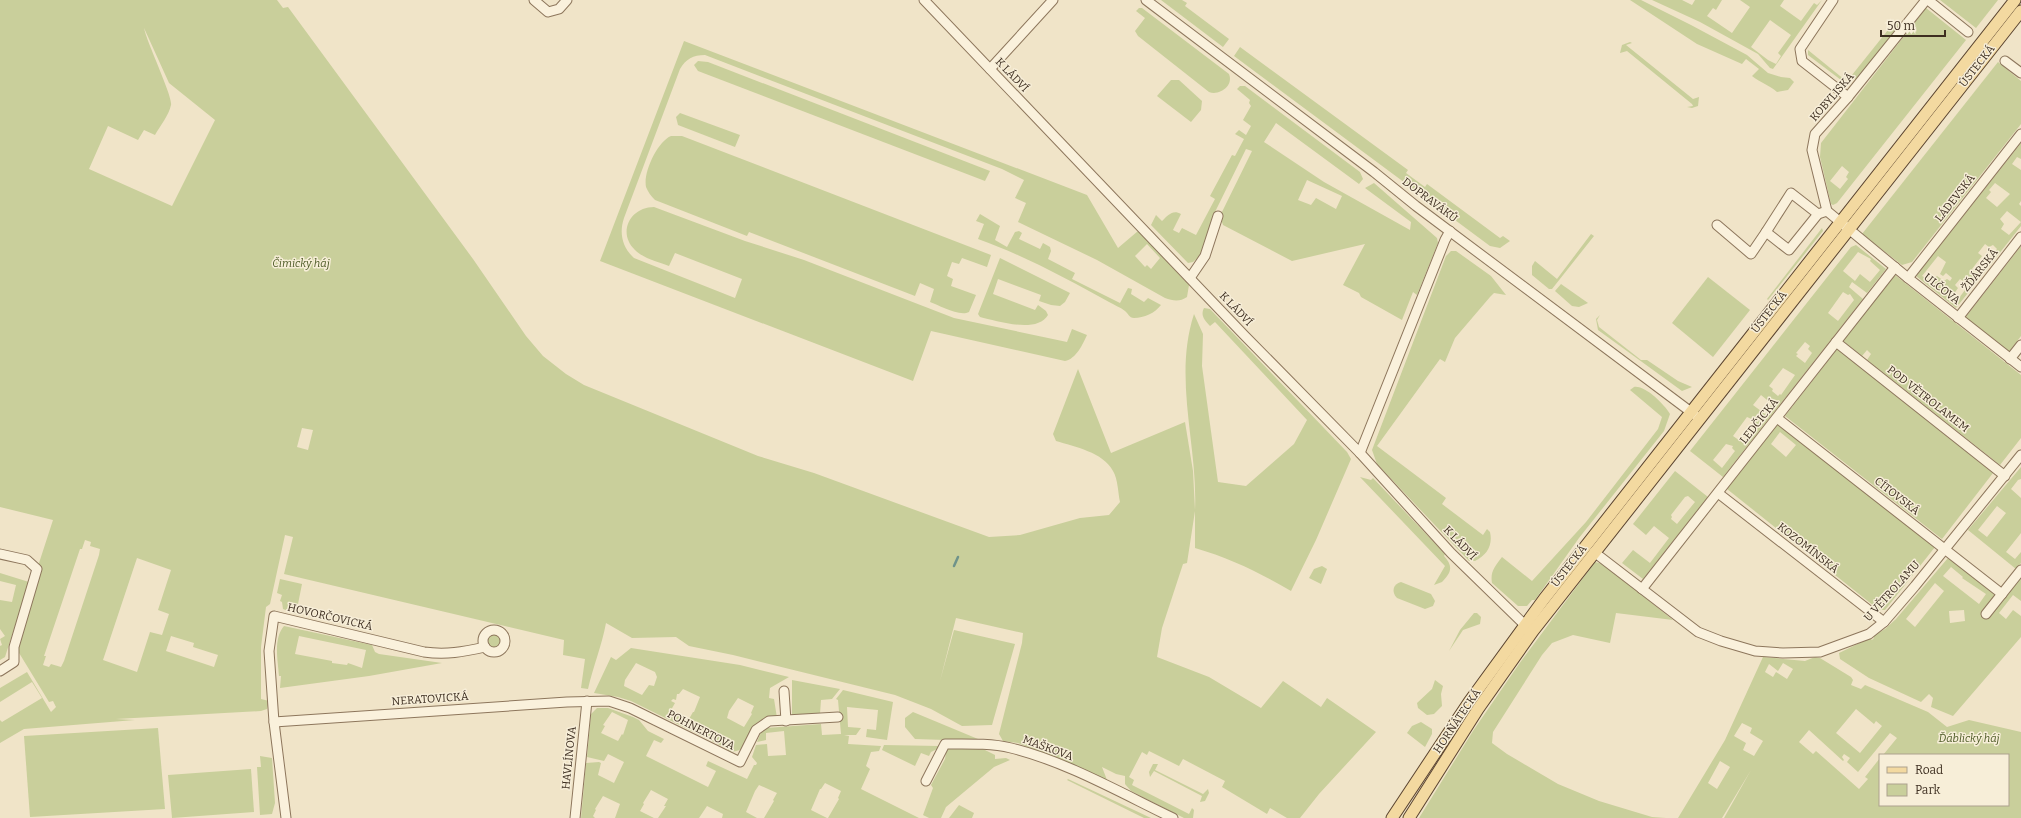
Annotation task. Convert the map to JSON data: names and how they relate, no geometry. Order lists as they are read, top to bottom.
{
  "streets": {
    "main road": ["ÚSTECKÁ", "HORŇÁTECKÁ"],
    "street": [
      "K LÁDVÍ",
      "KOBYLISKÁ",
      "LÁDEVSKÁ",
      "DOPRAVÁKŮ",
      "ŽĎÁRSKÁ",
      "ULČOVA",
      "POD VĚTROLAMEM",
      "LEDČICKÁ",
      "CÍTOVSKÁ",
      "KOZOMÍNSKÁ",
      "U VĚTROLAMU",
      "HOVORČOVICKÁ",
      "NERATOVICKÁ",
      "POHNERTOVA",
      "MAŠKOVA",
      "HAVLÍNOVA"
    ]
  },
  "crossings": [
    ["ÚSTECKÁ", "K LÁDVÍ"],
    ["ÚSTECKÁ", "DOPRAVÁKŮ"],
    ["ÚSTECKÁ", "ULČOVA"],
    ["ÚSTECKÁ", "U VĚTROLAMU"],
    ["ÚSTECKÁ", "HORŇÁTECKÁ"],
    ["K LÁDVÍ", "HORŇÁTECKÁ"],
    ["LÁDEVSKÁ", "ULČOVA"],
    ["ŽĎÁRSKÁ", "ULČOVA"],
    ["ULČOVA", "LEDČICKÁ"],
    ["POD VĚTROLAMEM", "LEDČICKÁ"],
    ["POD VĚTROLAMEM", "U VĚTROLAMU"],
    ["LEDČICKÁ", "CÍTOVSKÁ"],
    ["LEDČICKÁ", "KOZOMÍNSKÁ"],
    ["LEDČICKÁ", "U VĚTROLAMU"],
    ["CÍTOVSKÁ", "U VĚTROLAMU"],
    ["KOZOMÍNSKÁ", "U VĚTROLAMU"],
    ["HOVORČOVICKÁ", "NERATOVICKÁ"],
    ["NERATOVICKÁ", "POHNERTOVA"],
    ["NERATOVICKÁ", "HAVLÍNOVA"],
    ["POHNERTOVA", "HAVLÍNOVA"]
  ],
  "parks": ["Čimický háj", "Ďáblický háj"],
  "legend": ["Road", "Park"],
  "scale_bar": "50 m"
}
